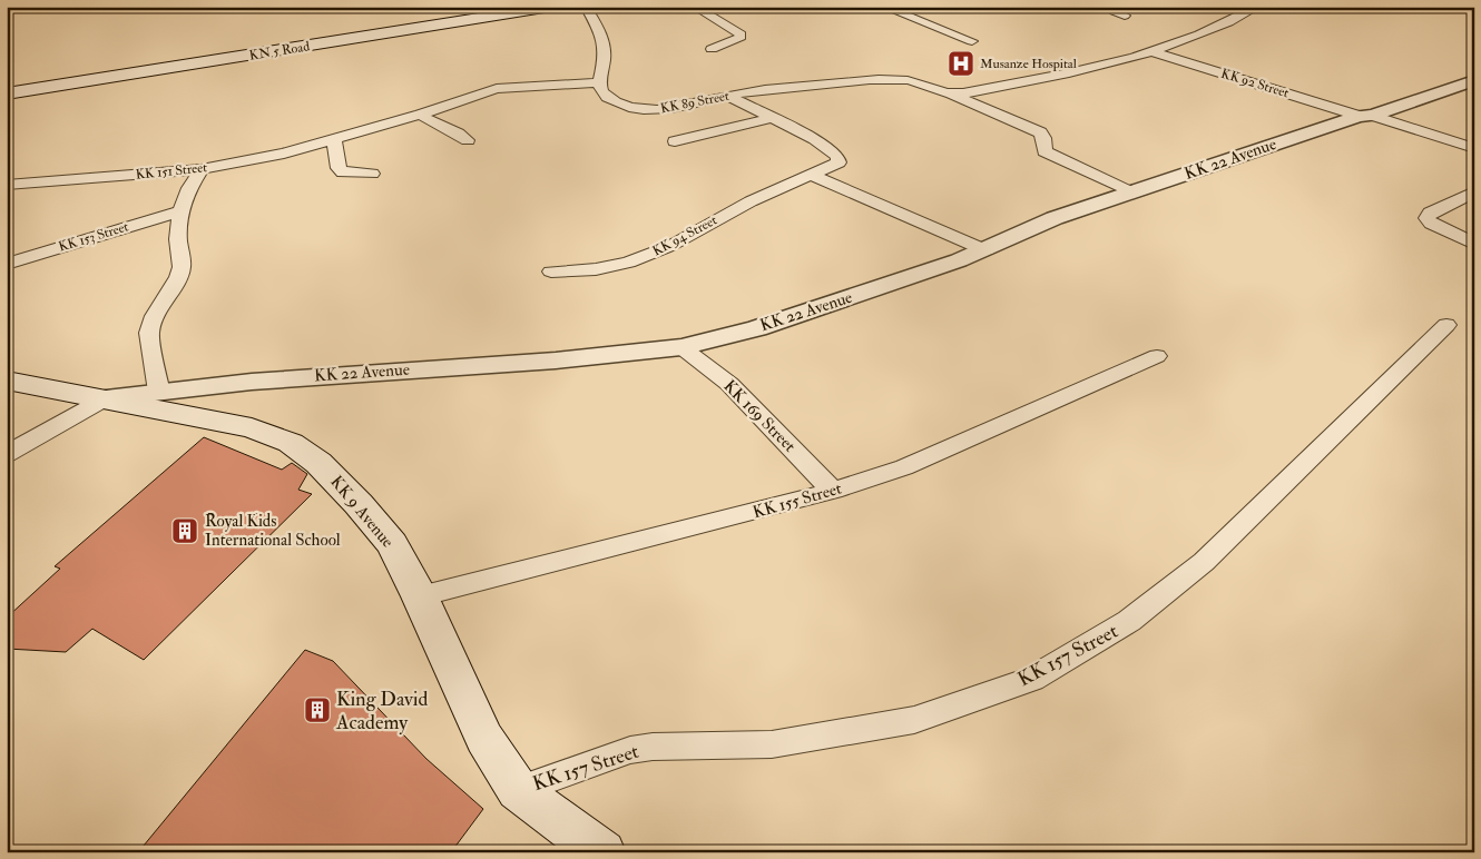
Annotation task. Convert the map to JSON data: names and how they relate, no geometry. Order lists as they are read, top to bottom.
{
  "streets": {
    "main road": ["KN 5 Road", "KK 9 Avenue"],
    "street": [
      "KK 92 Street",
      "KK 89 Street",
      "KK 22 Avenue",
      "KK 151 Street",
      "KK 94 Street",
      "KK 153 Street",
      "KK 169 Street",
      "KK 155 Street",
      "KK 157 Street"
    ]
  },
  "crossings": [
    ["KK 92 Street", "KK 22 Avenue"],
    ["KK 89 Street", "KK 151 Street"],
    ["KK 89 Street", "KK 94 Street"],
    ["KK 22 Avenue", "KK 169 Street"],
    ["KK 22 Avenue", "KK 9 Avenue"],
    ["KK 169 Street", "KK 155 Street"],
    ["KK 155 Street", "KK 9 Avenue"],
    ["KK 9 Avenue", "KK 157 Street"]
  ],
  "places": {
    "hospital": ["Musanze Hospital"],
    "building": ["Royal Kids International School", "King David Academy"]
  }
}
